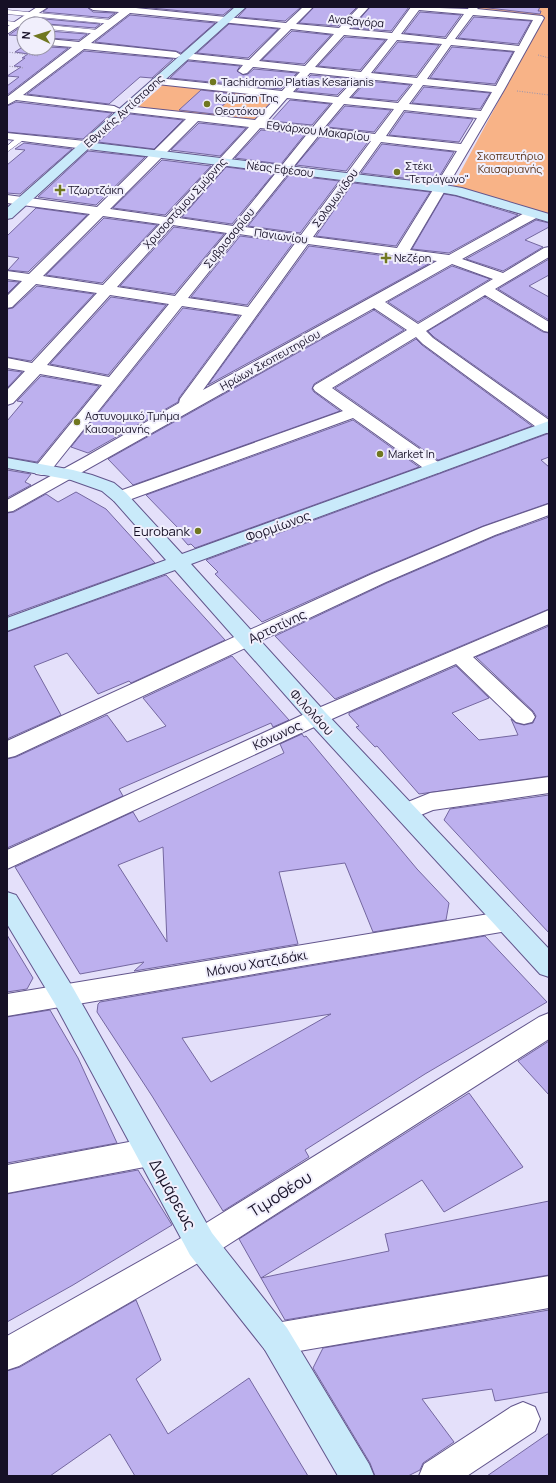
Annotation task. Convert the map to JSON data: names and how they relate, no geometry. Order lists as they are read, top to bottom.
{
  "streets": {
    "main road": [
      "Εθνικής Αντίστασης",
      "Νέας Εφέσου",
      "Φορμίωνος",
      "Φιλολάου",
      "Δαμάρεως"
    ],
    "street": [
      "Αναξαγόρα",
      "Εθνάρχου Μακαρίου",
      "Σολομωνίδου",
      "Χρυσοστόμου Σμύρνης",
      "Πανιωνίου",
      "Συβρισσαρίου",
      "Ηρώων Σκοπευτηρίου",
      "Αρτοτίνης",
      "Κόνωνος",
      "Μάνου Χατζιδάκι",
      "Τιμοθέου"
    ]
  },
  "crossings": [
    ["Αναξαγόρα", "Εθνικής Αντίστασης"],
    ["Αναξαγόρα", "Σολομωνίδου"],
    ["Αναξαγόρα", "Χρυσοστόμου Σμύρνης"],
    ["Αναξαγόρα", "Συβρισσαρίου"],
    ["Εθνικής Αντίστασης", "Εθνάρχου Μακαρίου"],
    ["Εθνικής Αντίστασης", "Νέας Εφέσου"],
    ["Εθνικής Αντίστασης", "Πανιωνίου"],
    ["Εθνάρχου Μακαρίου", "Σολομωνίδου"],
    ["Εθνάρχου Μακαρίου", "Χρυσοστόμου Σμύρνης"],
    ["Εθνάρχου Μακαρίου", "Συβρισσαρίου"],
    ["Νέας Εφέσου", "Σολομωνίδου"],
    ["Νέας Εφέσου", "Χρυσοστόμου Σμύρνης"],
    ["Νέας Εφέσου", "Συβρισσαρίου"],
    ["Νέας Εφέσου", "Ηρώων Σκοπευτηρίου"],
    ["Σολομωνίδου", "Πανιωνίου"],
    ["Σολομωνίδου", "Ηρώων Σκοπευτηρίου"],
    ["Χρυσοστόμου Σμύρνης", "Πανιωνίου"],
    ["Πανιωνίου", "Συβρισσαρίου"],
    ["Πανιωνίου", "Ηρώων Σκοπευτηρίου"],
    ["Συβρισσαρίου", "Φιλολάου"],
    ["Ηρώων Σκοπευτηρίου", "Φιλολάου"],
    ["Φορμίωνος", "Φιλολάου"],
    ["Αρτοτίνης", "Φιλολάου"],
    ["Φιλολάου", "Κόνωνος"],
    ["Φιλολάου", "Μάνου Χατζιδάκι"],
    ["Μάνου Χατζιδάκι", "Δαμάρεως"],
    ["Δαμάρεως", "Τιμοθέου"]
  ],
  "parks": ["Σκοπευτήριο Καισαριανής"],
  "places": {
    "other": [
      "Tachidromio Platias Kesarianis",
      "Κοίμηση Της Θεοτόκου",
      "Στέκι \"Τετράγωνο\"",
      "Αστυνομικό Τμήμα Καισαριανής",
      "Market In",
      "Eurobank"
    ],
    "health": ["Τζωρτζάκη", "Νεζέρη"]
  },
  "north": "left"
}
